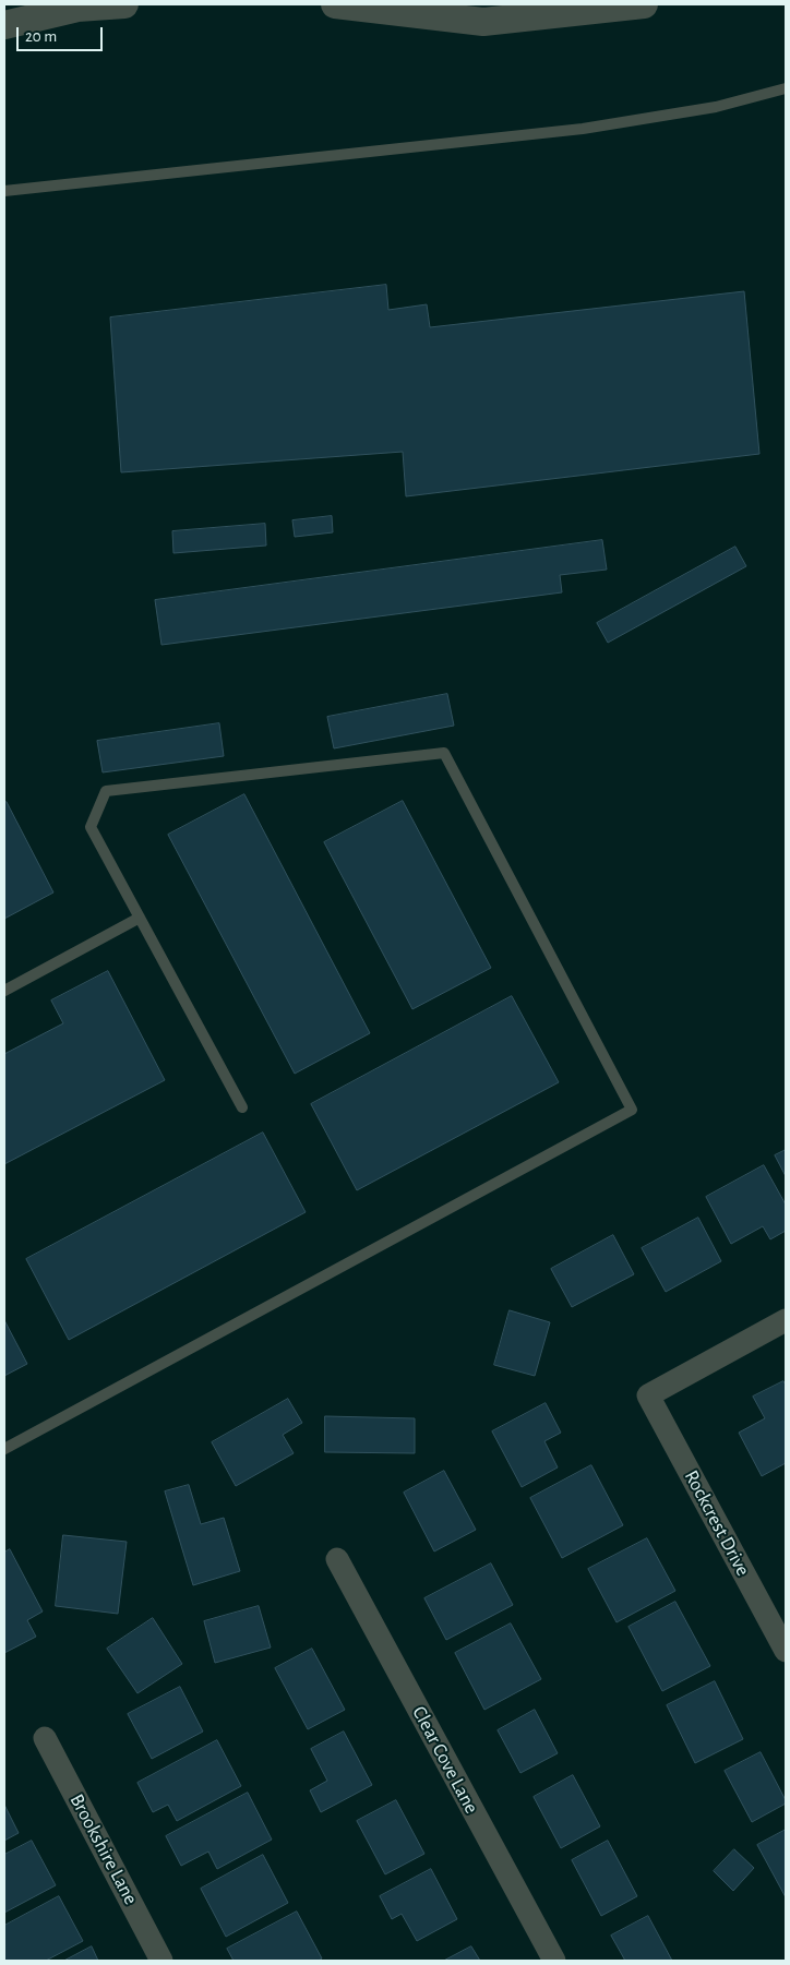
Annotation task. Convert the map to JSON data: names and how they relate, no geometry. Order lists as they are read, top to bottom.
{
  "streets": {
    "street": ["Rockcrest Drive", "Clear Cove Lane", "Brookshire Lane"]
  },
  "scale_bar": "20 m"
}
